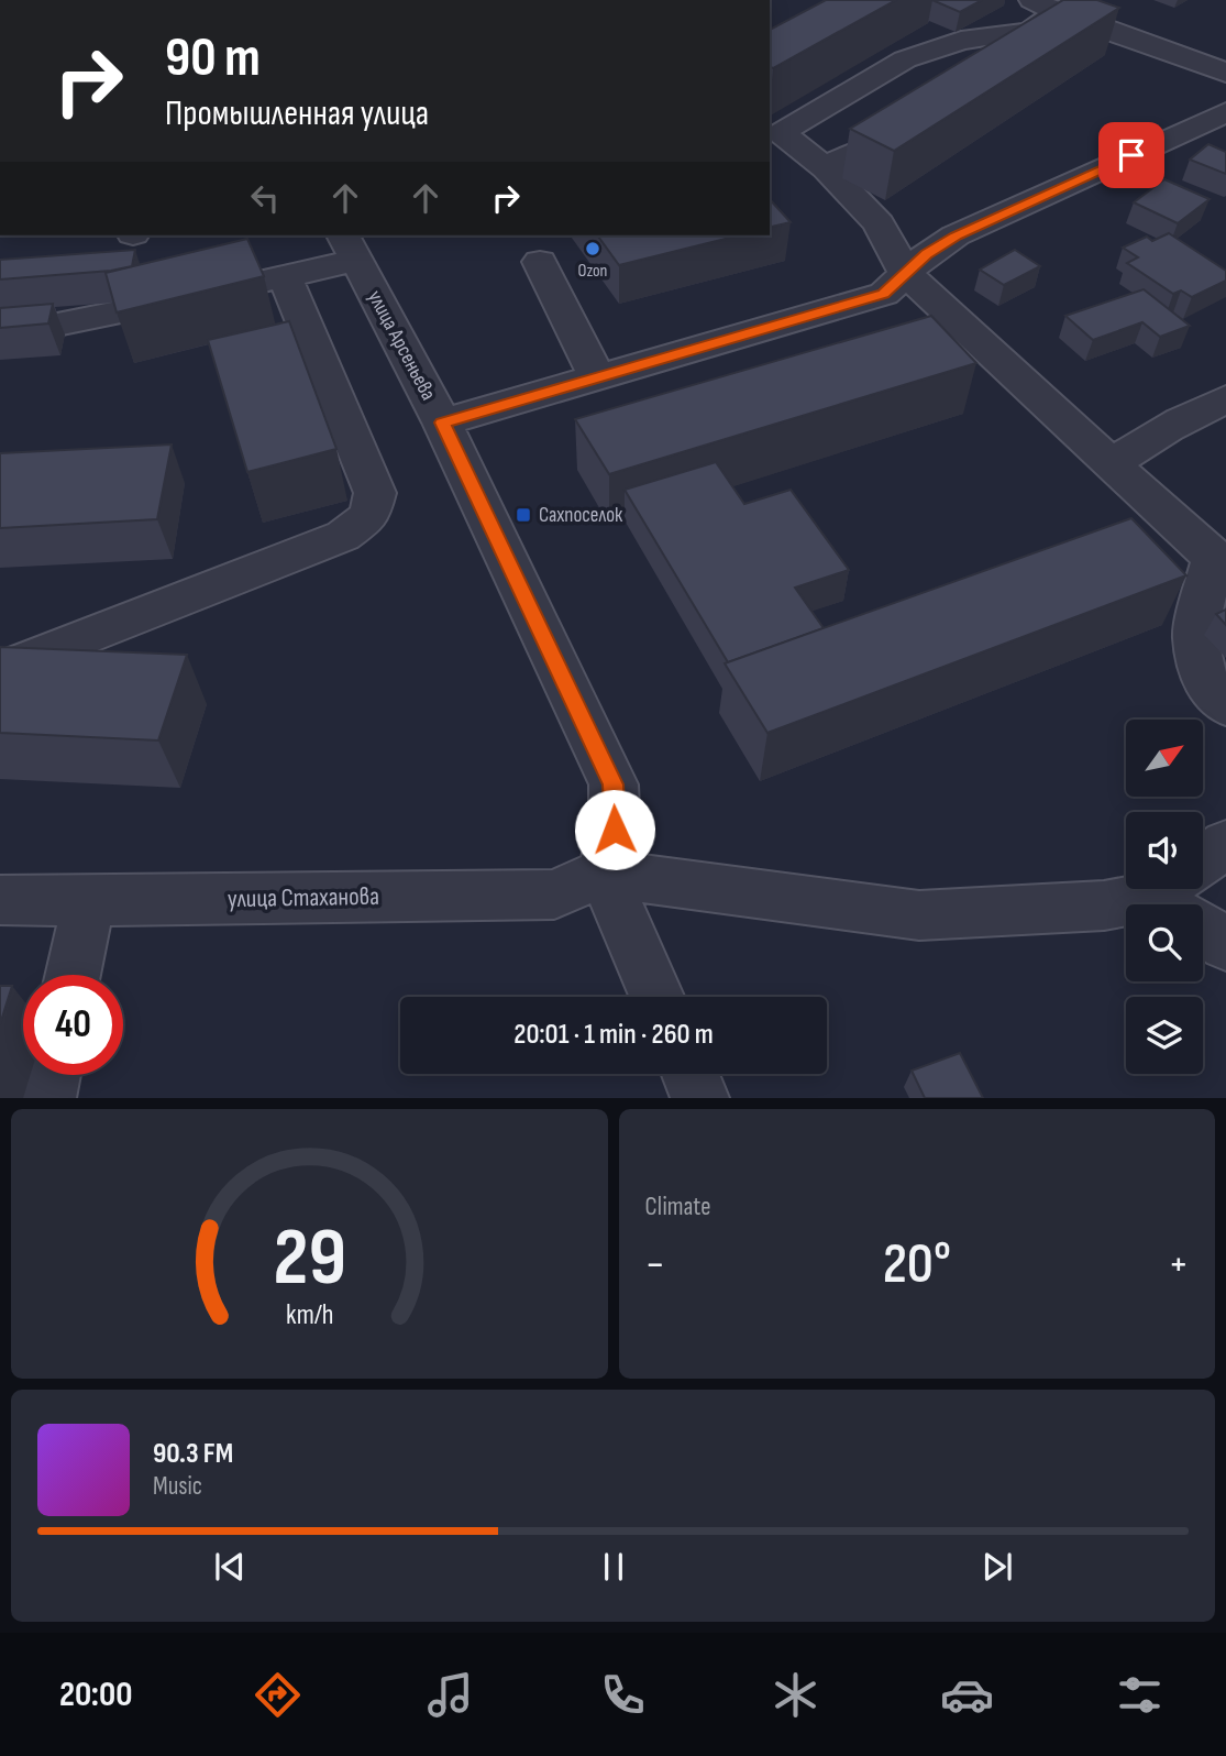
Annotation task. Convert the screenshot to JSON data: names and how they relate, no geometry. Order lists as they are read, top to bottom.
{
  "streets": {
    "street": ["улица Арсеньева", "улица Стаханова"]
  },
  "crossings": [
    ["улица Арсеньева", "улица Стаханова"]
  ],
  "places": {
    "other": ["Ozon"],
    "transit": ["Сахпоселок"]
  },
  "north": "top right",
  "page": {
    "turn": ["90 m", "Промышленная улица"],
    "limit": "40",
    "trip": "20:01 · 1 min · 260 m",
    "tile": "Climate",
    "heat": ["−", "20°", "+"],
    "song": ["90.3 FM", "Music"],
    "tabs": "20:00",
    "gauge": ["29", "km/h"]
  }
}
